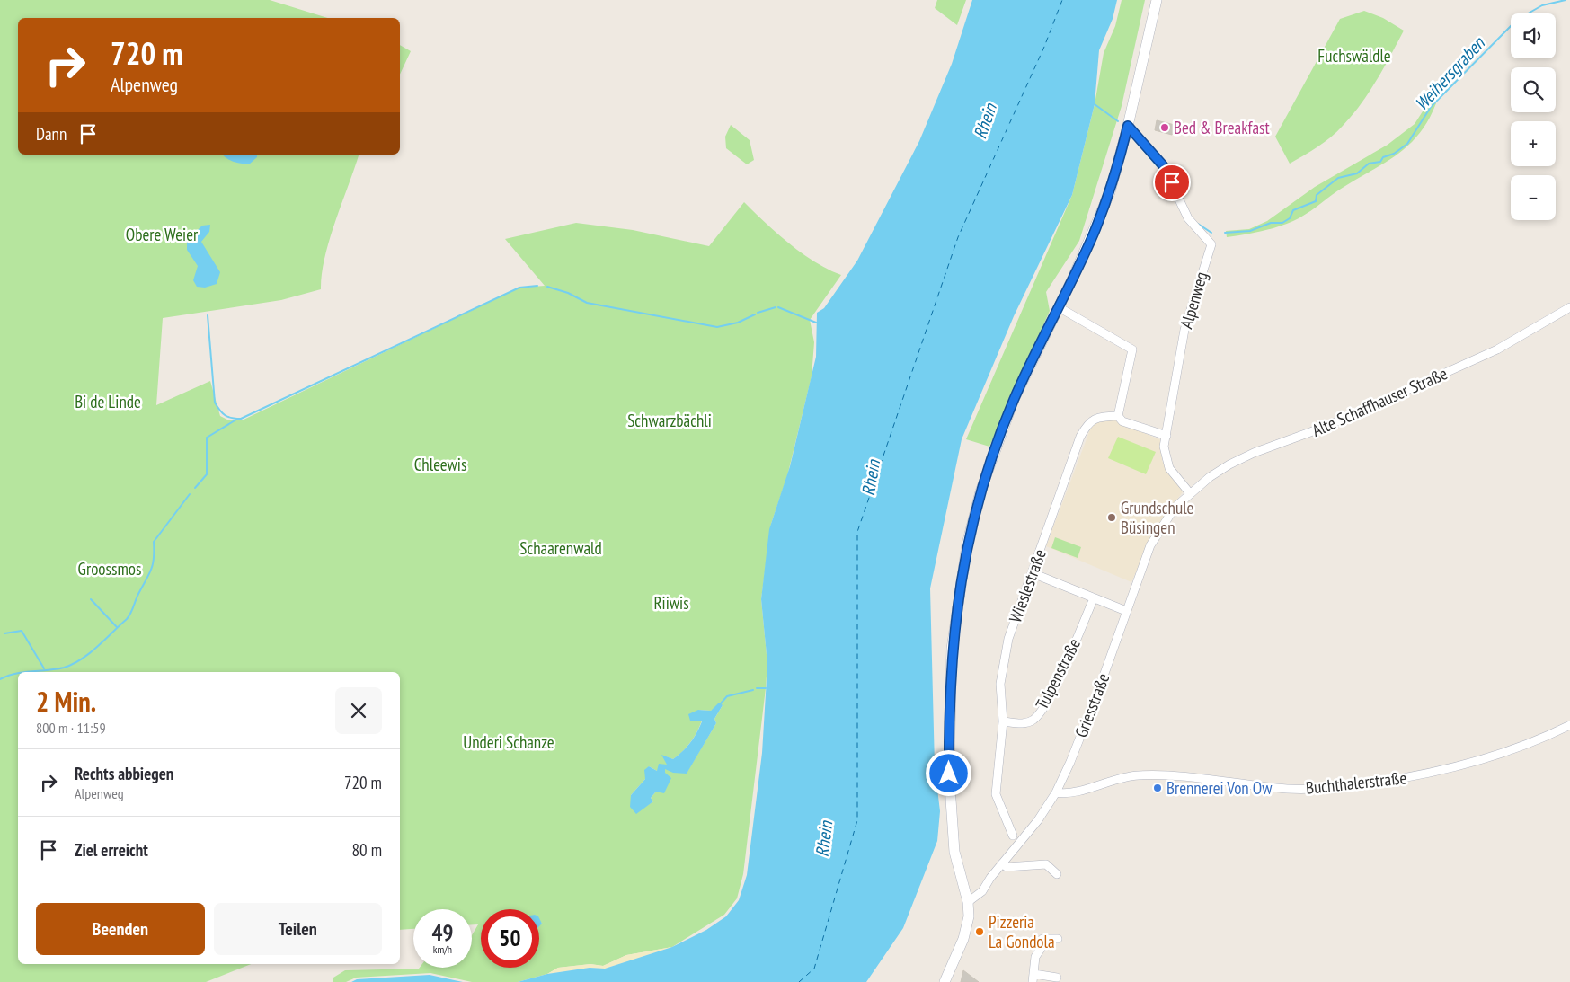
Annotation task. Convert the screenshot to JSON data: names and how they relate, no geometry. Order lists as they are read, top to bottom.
{
  "streets": {
    "street": [
      "Alpenweg",
      "Alte Schaffhauser Straße",
      "Wieslestraße",
      "Tulpenstraße",
      "Griesstraße",
      "Buchthalerstraße"
    ]
  },
  "crossings": [
    ["Alpenweg", "Alte Schaffhauser Straße"],
    ["Alpenweg", "Griesstraße"],
    ["Alte Schaffhauser Straße", "Griesstraße"],
    ["Wieslestraße", "Tulpenstraße"],
    ["Griesstraße", "Buchthalerstraße"]
  ],
  "water": ["Weihersgraben", "Rhein"],
  "parks": [
    "Fuchswäldle",
    "Obere Weier",
    "Bi de Linde",
    "Schwarzbächli",
    "Chleewis",
    "Schaarenwald",
    "Groossmos",
    "Riiwis",
    "Underi Schanze"
  ],
  "places": [
    "Bed & Breakfast",
    "Grundschule Büsingen",
    "Brennerei Von Ow",
    "Pizzeria La Gondola"
  ],
  "page": {
    "map_buttons": ["+", "−"],
    "turn": ["720 m", "Alpenweg"],
    "then": "Dann",
    "heading": ["2 Min.", "800 m · 11:59"],
    "list": [
      {
        "name": "Rechts abbiegen",
        "note": "Alpenweg",
        "value": "720 m"
      },
      {
        "name": "Ziel erreicht",
        "value": "80 m"
      }
    ],
    "buttons": ["Beenden", "Teilen"],
    "speed": "49 km/h",
    "limit": "50"
  }
}
